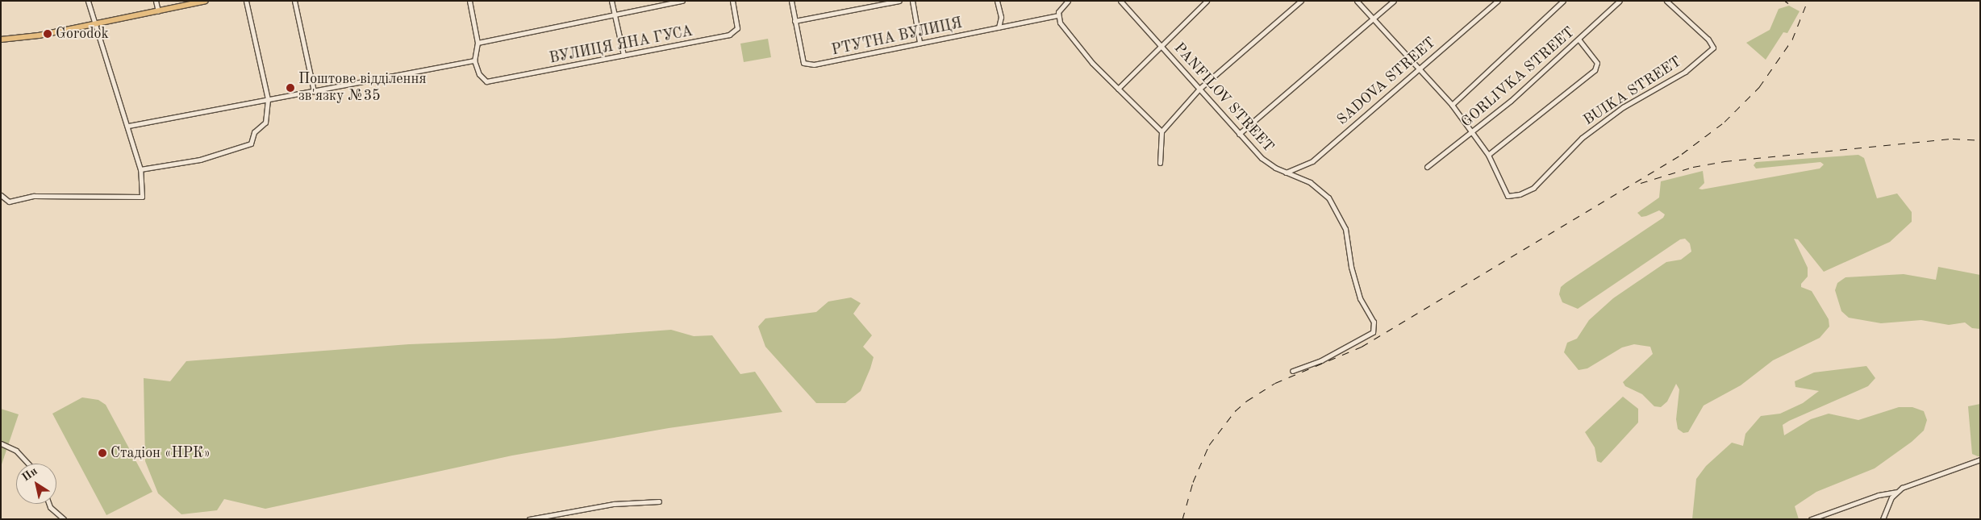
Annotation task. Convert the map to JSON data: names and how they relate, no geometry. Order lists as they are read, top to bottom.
{
  "streets": {
    "street": [
      "РТУТНА ВУЛИЦЯ",
      "ВУЛИЦЯ ЯНА ГУСА",
      "GORLIVKA STREET",
      "SADOVA STREET",
      "BUIKA STREET",
      "PANFILOV STREET"
    ]
  },
  "crossings": [
    ["SADOVA STREET", "PANFILOV STREET"]
  ],
  "places": ["Gorodok", "Поштове відділення зв'язку №35", "Стадіон «НРК»"],
  "north": "top left"
}
